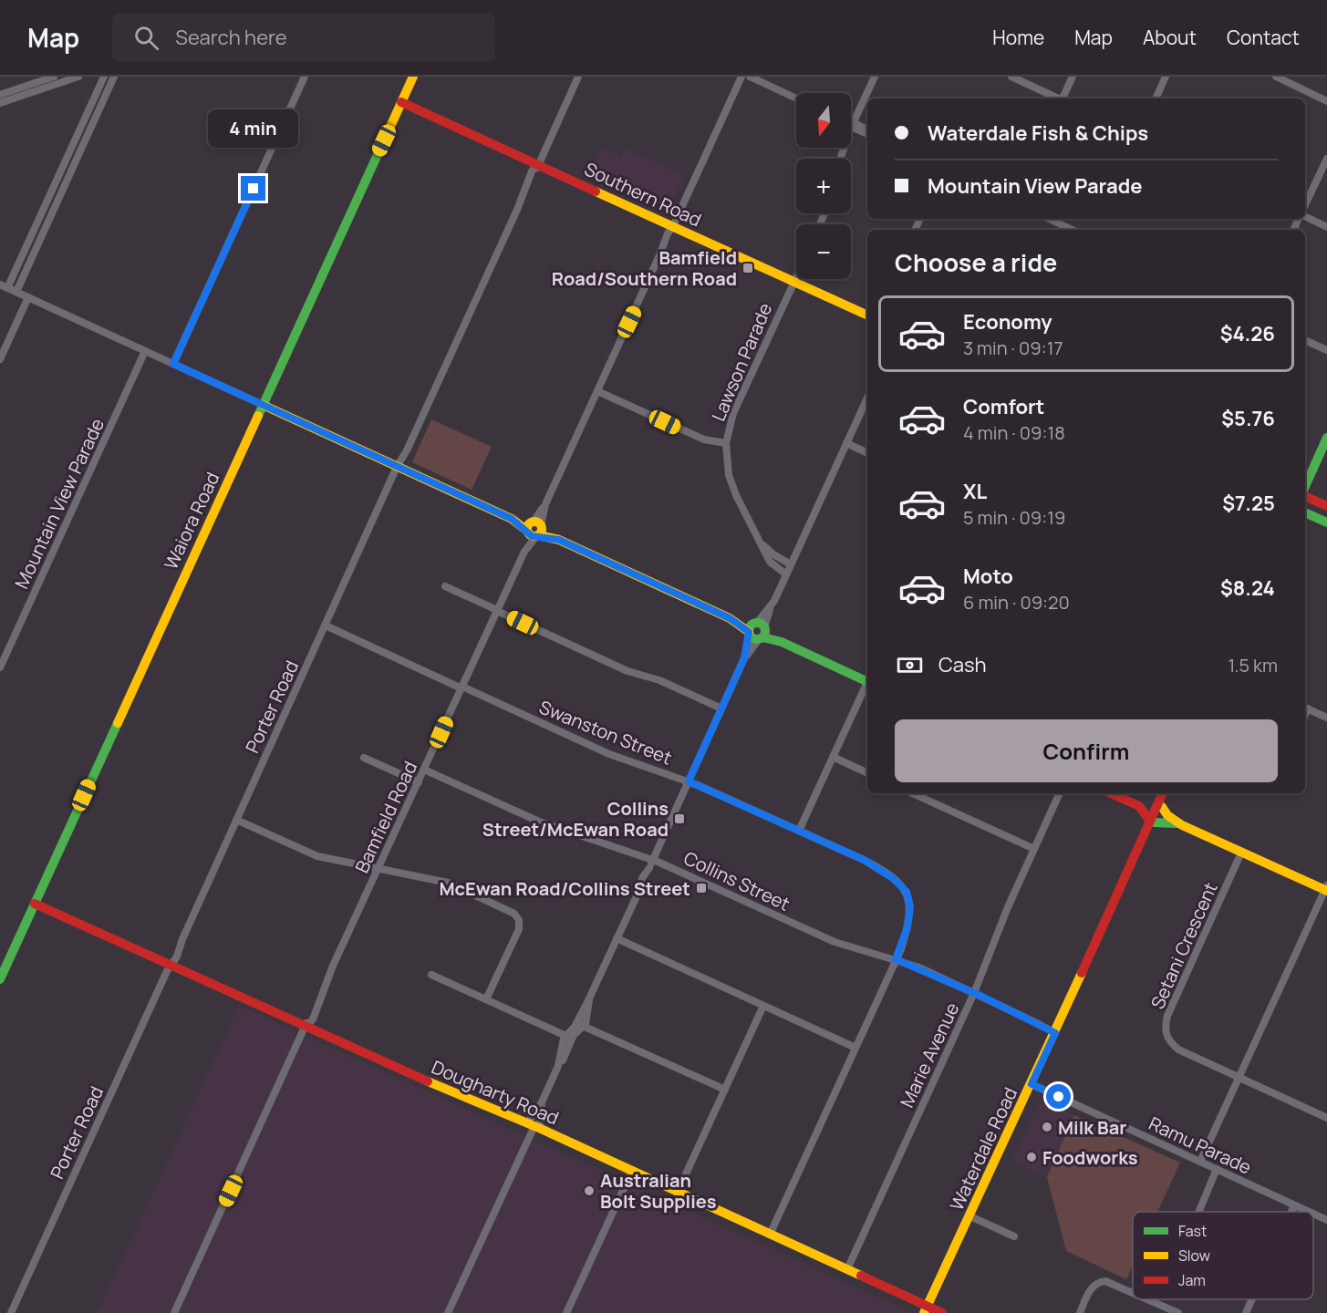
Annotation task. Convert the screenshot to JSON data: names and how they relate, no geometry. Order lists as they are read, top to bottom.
{
  "streets": {
    "main road": [
      "Southern Road",
      "Waiora Road",
      "Dougharty Road",
      "Waterdale Road"
    ],
    "street": [
      "Lawson Parade",
      "Mountain View Parade",
      "Porter Road",
      "Swanston Street",
      "Bamfield Road",
      "Collins Street",
      "Setani Crescent",
      "Marie Avenue",
      "Ramu Parade"
    ]
  },
  "crossings": [
    ["Southern Road", "Lawson Parade"],
    ["Southern Road", "Waiora Road"],
    ["Southern Road", "Porter Road"],
    ["Southern Road", "Bamfield Road"],
    ["Waiora Road", "Dougharty Road"],
    ["Porter Road", "Swanston Street"],
    ["Porter Road", "Dougharty Road"],
    ["Swanston Street", "Bamfield Road"],
    ["Swanston Street", "Collins Street"],
    ["Swanston Street", "Dougharty Road"],
    ["Bamfield Road", "Collins Street"],
    ["Bamfield Road", "Dougharty Road"],
    ["Collins Street", "Marie Avenue"],
    ["Collins Street", "Waterdale Road"],
    ["Marie Avenue", "Dougharty Road"],
    ["Dougharty Road", "Waterdale Road"],
    ["Ramu Parade", "Waterdale Road"]
  ],
  "places": {
    "transit": ["Bamfield Road/Southern Road", "Collins Street/McEwan Road", "McEwan Road/Collins Street"],
    "other": ["Milk Bar", "Foodworks", "Australian Bolt Supplies"]
  },
  "legend": ["Fast", "Slow", "Jam"],
  "north": "bottom",
  "page": {
    "header": "Map",
    "search": "Search here",
    "nav": [
      "Home",
      "Map",
      "About",
      "Contact"
    ],
    "map_buttons": ["+", "−"],
    "banner": ["Waterdale Fish & Chips", "Mountain View Parade"],
    "bubble": "4 min",
    "heading": "Choose a ride",
    "list": [
      {
        "name": "Economy",
        "note": "3 min · 09:17",
        "value": "$4.26"
      },
      {
        "name": "Comfort",
        "note": "4 min · 09:18",
        "value": "$5.76"
      },
      {
        "name": "XL",
        "note": "5 min · 09:19",
        "value": "$7.25"
      },
      {
        "name": "Moto",
        "note": "6 min · 09:20",
        "value": "$8.24"
      }
    ],
    "pay": ["Cash", "1.5 km"],
    "buttons": "Confirm"
  }
}
